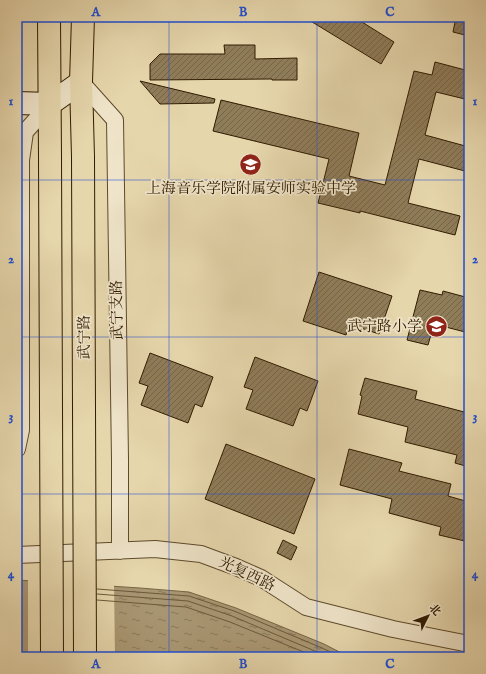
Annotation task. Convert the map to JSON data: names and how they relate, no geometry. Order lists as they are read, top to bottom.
{
  "streets": {
    "main road": ["武宁路"],
    "street": ["武宁支路", "光复西路"]
  },
  "crossings": [
    ["武宁支路", "武宁路"],
    ["武宁支路", "光复西路"]
  ],
  "places": {
    "school or university": ["上海音乐学院附属安师实验中学", "武宁路小学"]
  },
  "north": "top right",
  "grid": {
    "columns": ["A", "B", "C"],
    "rows": [
      "1",
      "2",
      "3",
      "4"
    ]
  }
}
